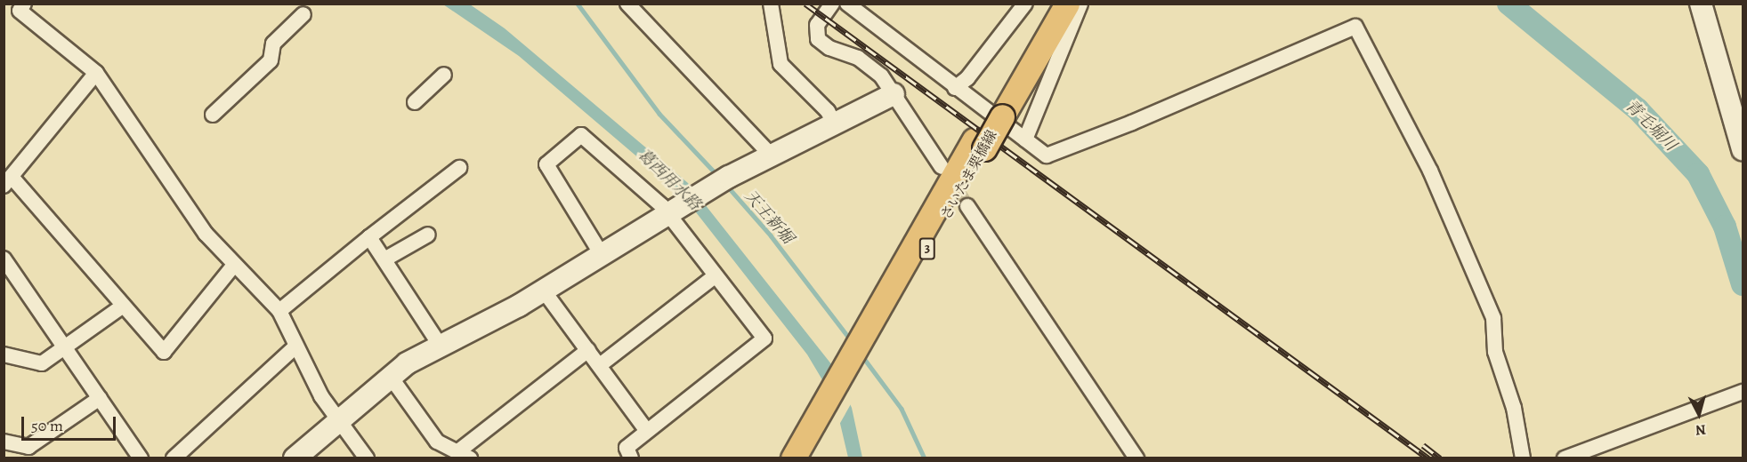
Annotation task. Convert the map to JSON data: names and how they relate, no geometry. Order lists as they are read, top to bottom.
{
  "streets": {
    "main road": ["さいたま栗橋線", "3"]
  },
  "water": ["青毛堀川", "葛西用水路", "天王新堀"],
  "scale_bar": "50 m",
  "north": "bottom"
}
